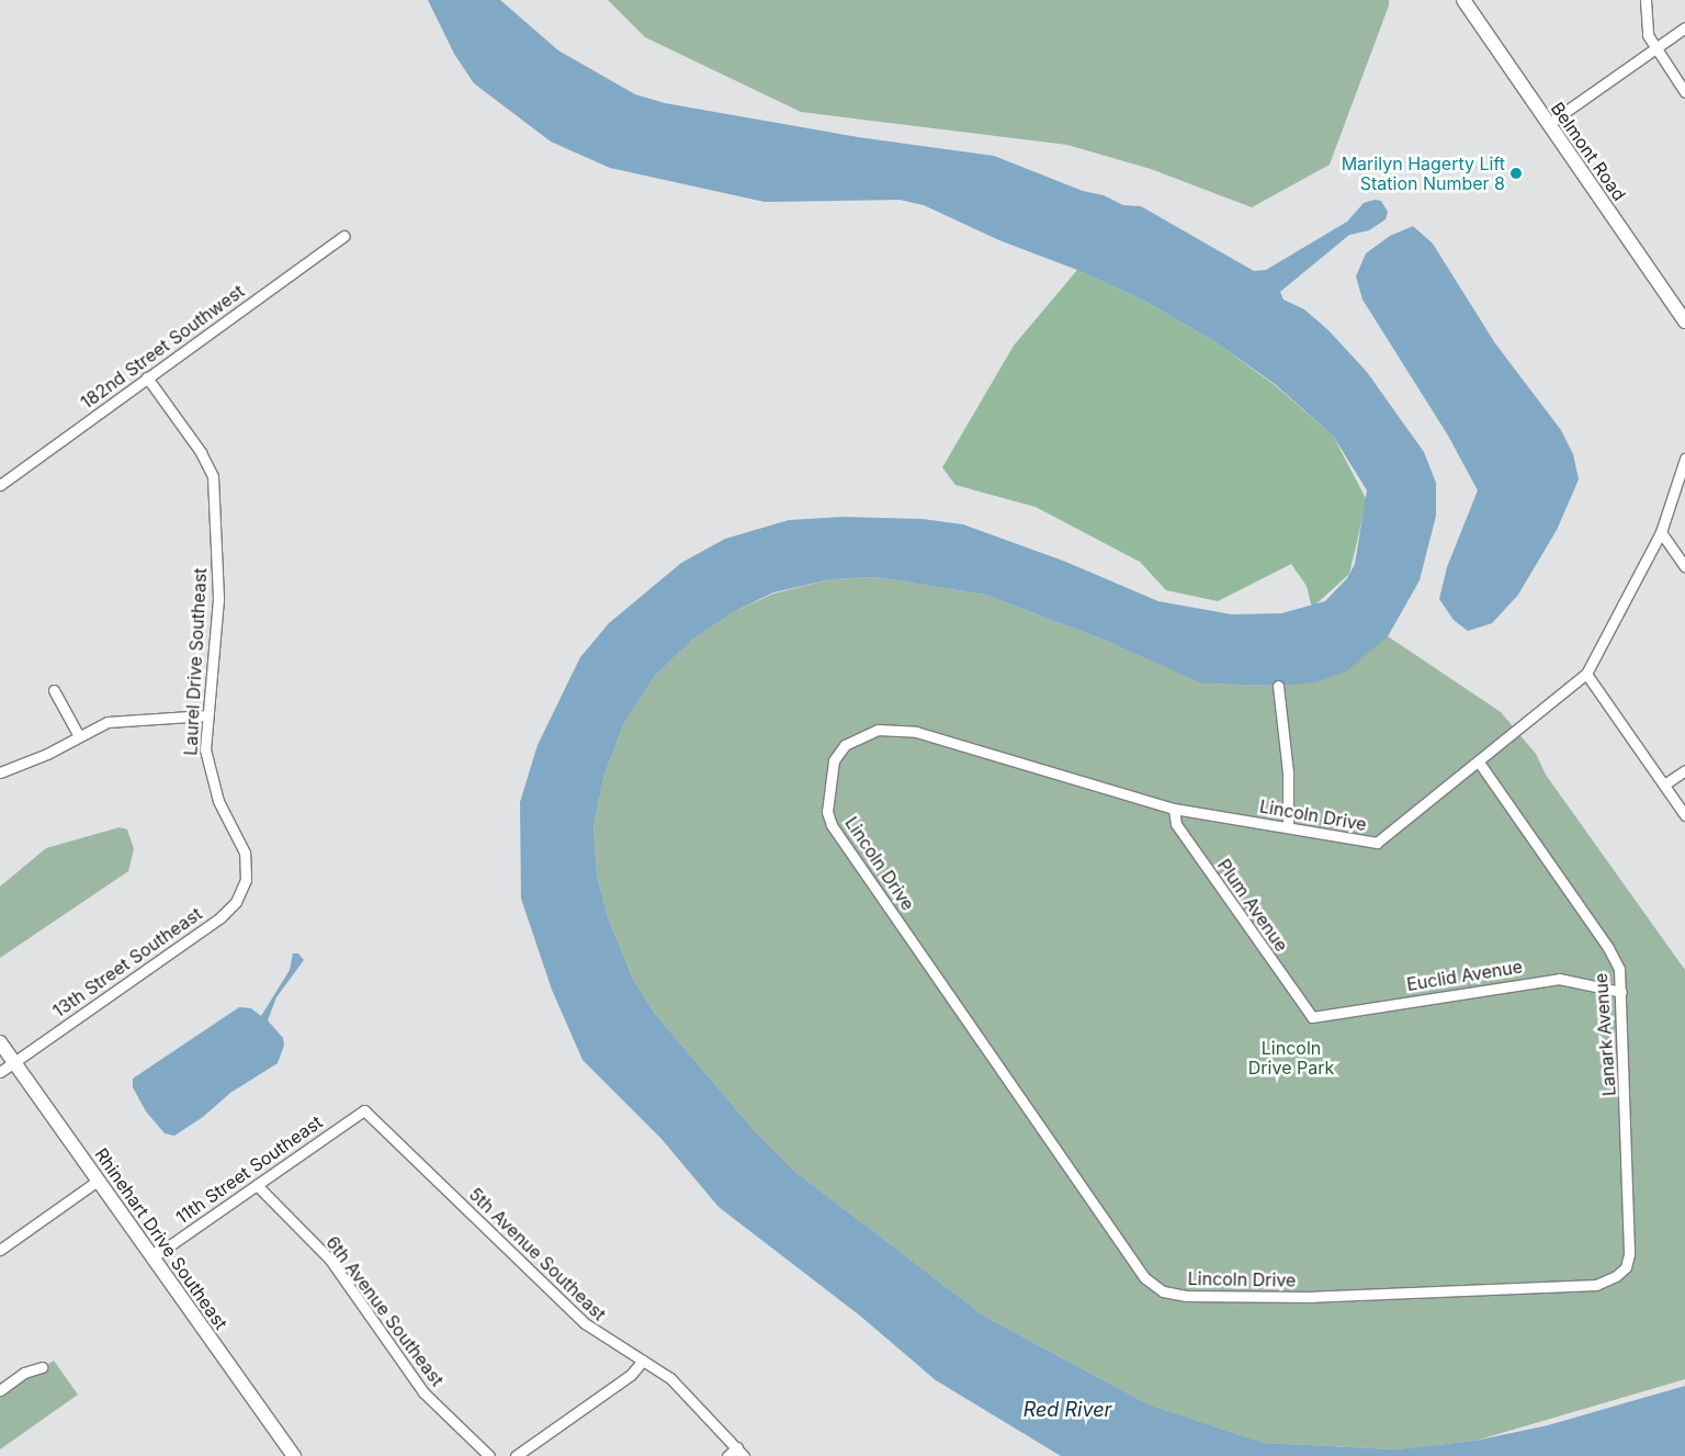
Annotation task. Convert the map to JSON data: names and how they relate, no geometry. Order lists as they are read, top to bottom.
{
  "streets": {
    "street": [
      "Belmont Road",
      "182nd Street Southwest",
      "Laurel Drive Southeast",
      "Lincoln Drive",
      "Plum Avenue",
      "13th Street Southeast",
      "Euclid Avenue",
      "Lanark Avenue",
      "11th Street Southeast",
      "Rhinehart Drive Southeast",
      "5th Avenue Southeast",
      "6th Avenue Southeast"
    ]
  },
  "crossings": [
    ["182nd Street Southwest", "Laurel Drive Southeast"],
    ["Laurel Drive Southeast", "13th Street Southeast"],
    ["Lincoln Drive", "Plum Avenue"],
    ["Lincoln Drive", "Lanark Avenue"],
    ["Plum Avenue", "Euclid Avenue"],
    ["13th Street Southeast", "Rhinehart Drive Southeast"],
    ["Euclid Avenue", "Lanark Avenue"],
    ["11th Street Southeast", "Rhinehart Drive Southeast"],
    ["11th Street Southeast", "5th Avenue Southeast"],
    ["11th Street Southeast", "6th Avenue Southeast"]
  ],
  "water": ["Red River"],
  "parks": ["Lincoln Drive Park"],
  "places": ["Marilyn Hagerty Lift Station Number 8"]
}
